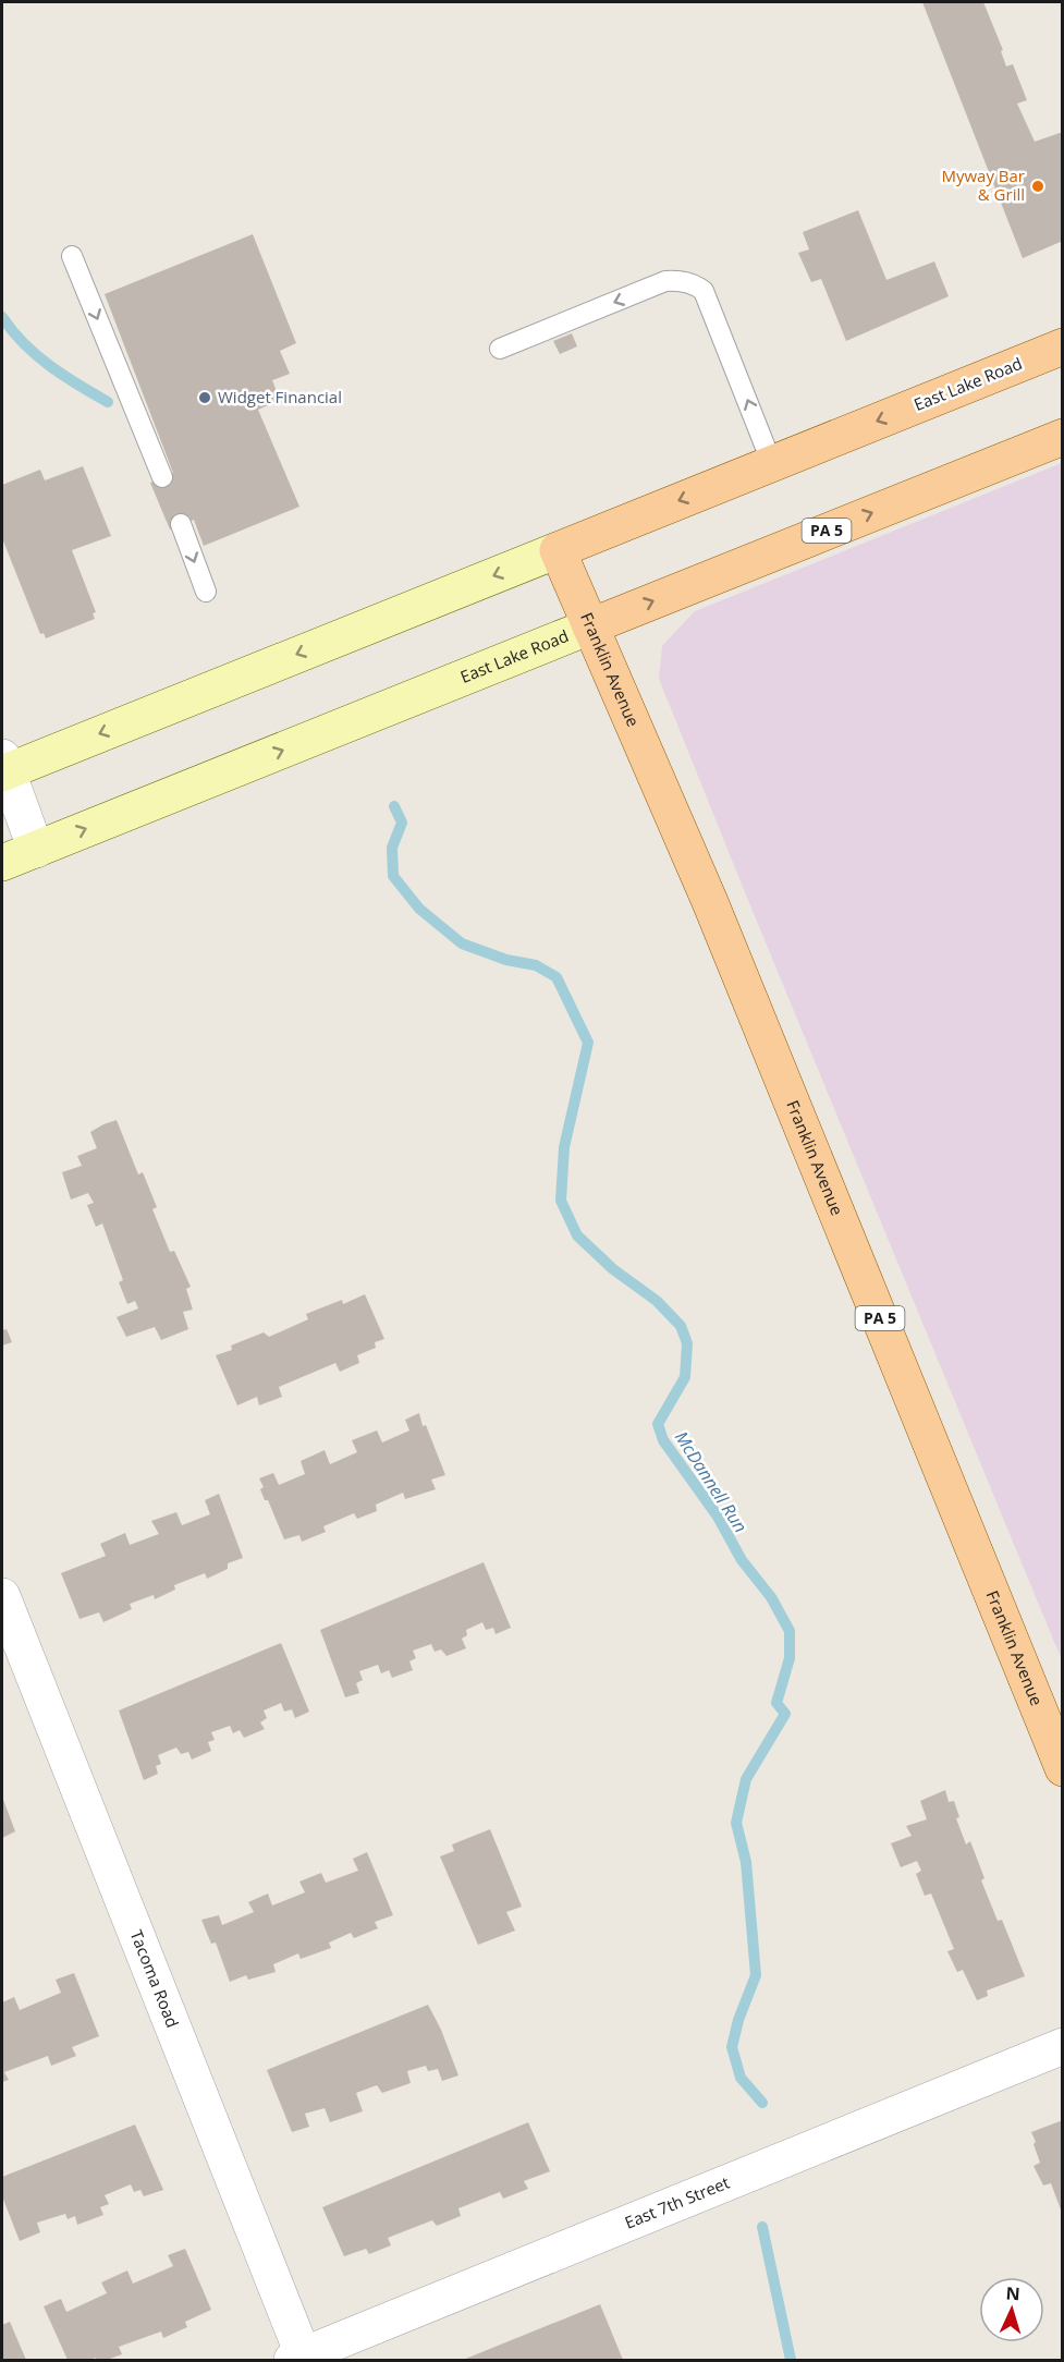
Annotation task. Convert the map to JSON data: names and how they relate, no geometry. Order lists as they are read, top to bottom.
{
  "streets": {
    "main road": ["East Lake Road", "PA 5", "Franklin Avenue"],
    "street": ["Tacoma Road", "East 7th Street"]
  },
  "crossings": [
    ["East Lake Road", "Franklin Avenue"],
    ["Tacoma Road", "East 7th Street"]
  ],
  "water": ["McDannell Run"],
  "places": ["Myway Bar & Grill", "Widget Financial"],
  "north": "top"
}
